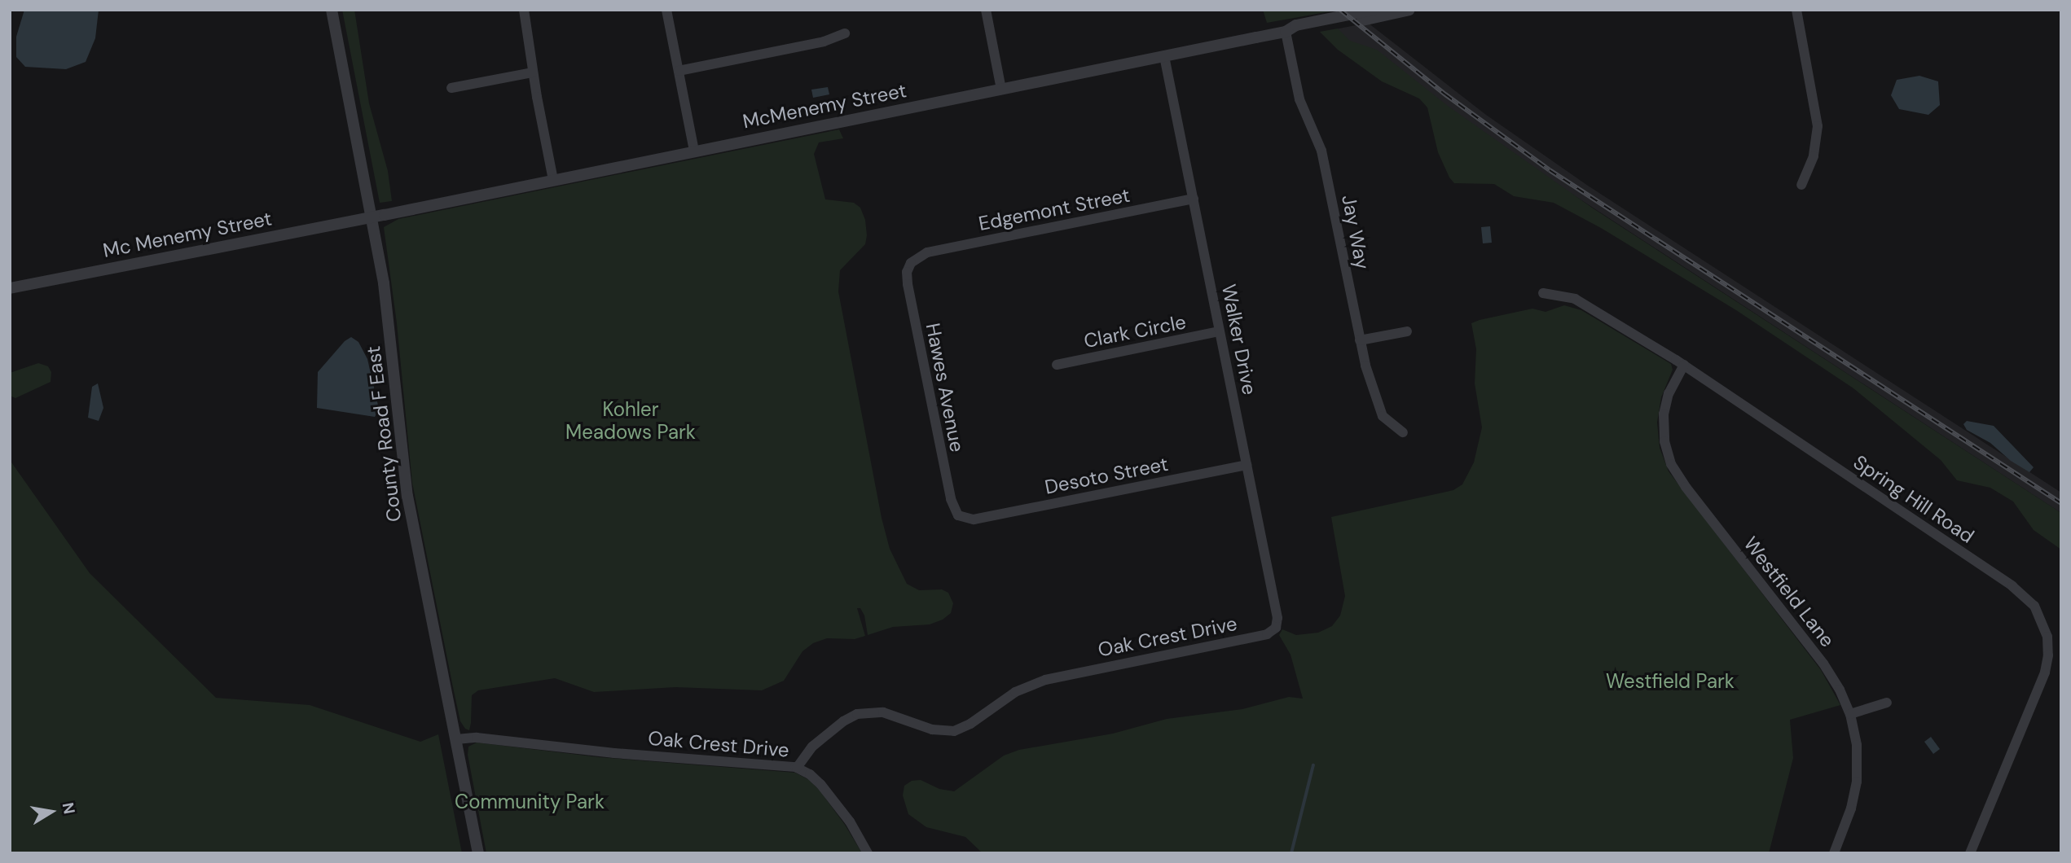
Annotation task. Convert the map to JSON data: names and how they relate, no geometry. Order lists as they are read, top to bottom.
{
  "streets": {
    "street": [
      "McMenemy Street",
      "Edgemont Street",
      "Jay Way",
      "Mc Menemy Street",
      "Clark Circle",
      "Walker Drive",
      "Hawes Avenue",
      "County Road F East",
      "Desoto Street",
      "Spring Hill Road",
      "Westfield Lane",
      "Oak Crest Drive"
    ]
  },
  "crossings": [
    ["McMenemy Street", "Jay Way"],
    ["McMenemy Street", "Mc Menemy Street"],
    ["McMenemy Street", "Walker Drive"],
    ["McMenemy Street", "County Road F East"],
    ["Edgemont Street", "Walker Drive"],
    ["Edgemont Street", "Hawes Avenue"],
    ["Mc Menemy Street", "County Road F East"],
    ["Clark Circle", "Walker Drive"],
    ["Walker Drive", "Desoto Street"],
    ["Walker Drive", "Oak Crest Drive"],
    ["Hawes Avenue", "Desoto Street"],
    ["County Road F East", "Oak Crest Drive"],
    ["Spring Hill Road", "Westfield Lane"]
  ],
  "parks": ["Kohler Meadows Park", "Westfield Park", "Community Park"],
  "north": "right"
}
